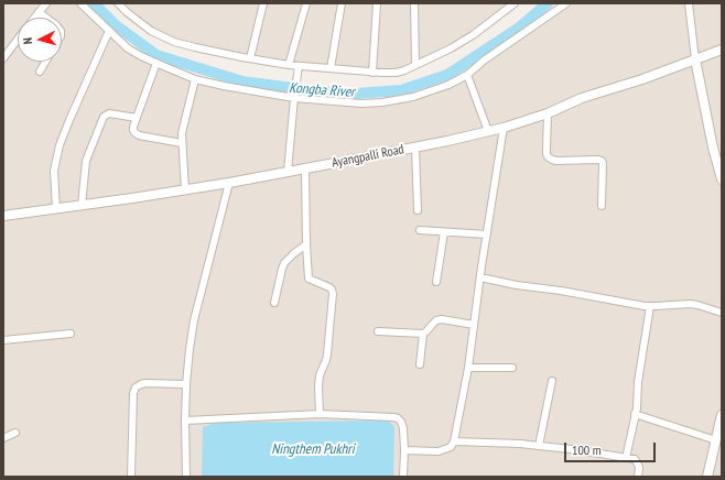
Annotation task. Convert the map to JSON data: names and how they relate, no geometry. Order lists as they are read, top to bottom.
{
  "streets": {
    "street": ["Ayangpalli Road"]
  },
  "water": ["Kongba River", "Ningthem Pukhri"],
  "scale_bar": "100 m",
  "north": "left"
}
